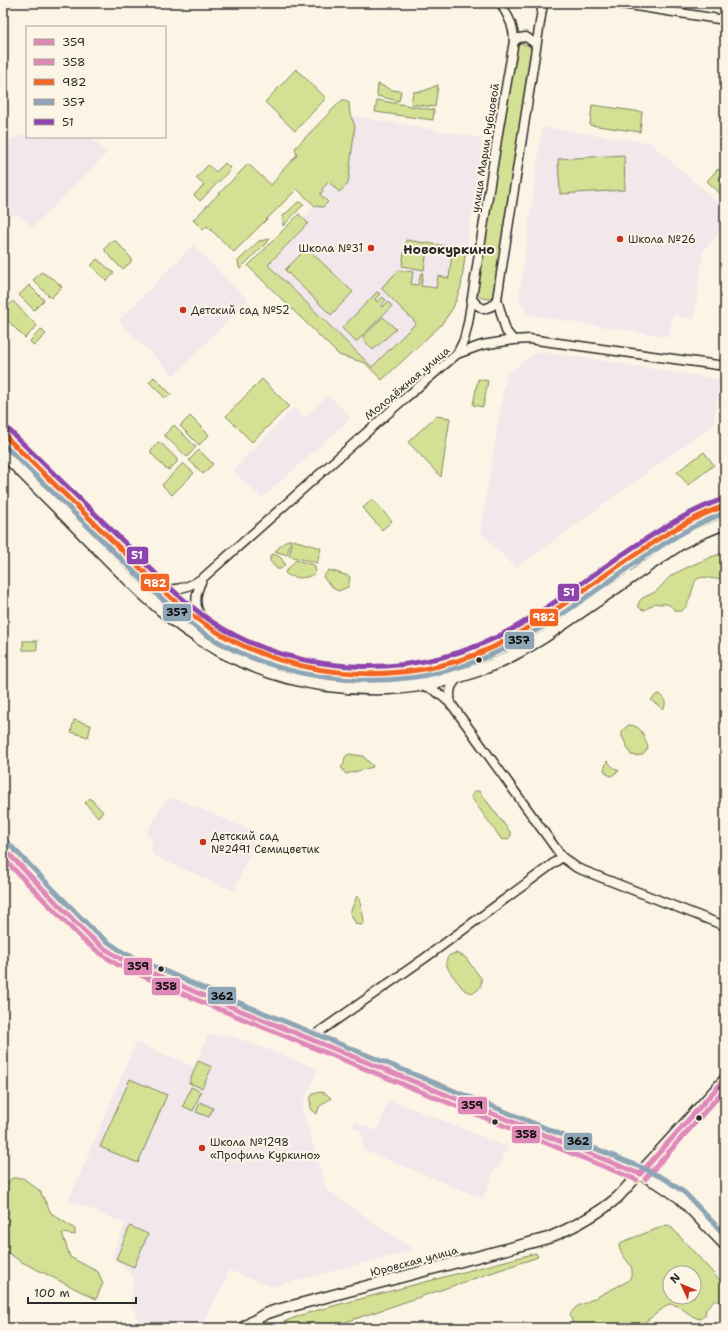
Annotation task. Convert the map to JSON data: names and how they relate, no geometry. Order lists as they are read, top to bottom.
{
  "streets": {
    "street": ["улица Марии Рубцовой", "Молодёжная улица", "Юровская улица"]
  },
  "crossings": [
    ["улица Марии Рубцовой", "Молодёжная улица"]
  ],
  "districts": ["Новокуркино"],
  "places": [
    "Школа №26",
    "Школа №31",
    "Детский сад №52",
    "Детский сад №2491 Семицветик",
    "Школа №1298 «Профиль Куркино»"
  ],
  "lines": [
    "transit line 51",
    "transit line 982",
    "transit line 357",
    "transit line 362",
    "transit line 359",
    "transit line 358"
  ],
  "legend": [
    "359",
    "358",
    "982",
    "357",
    "51"
  ],
  "scale_bar": "100 m",
  "north": "top left"
}
